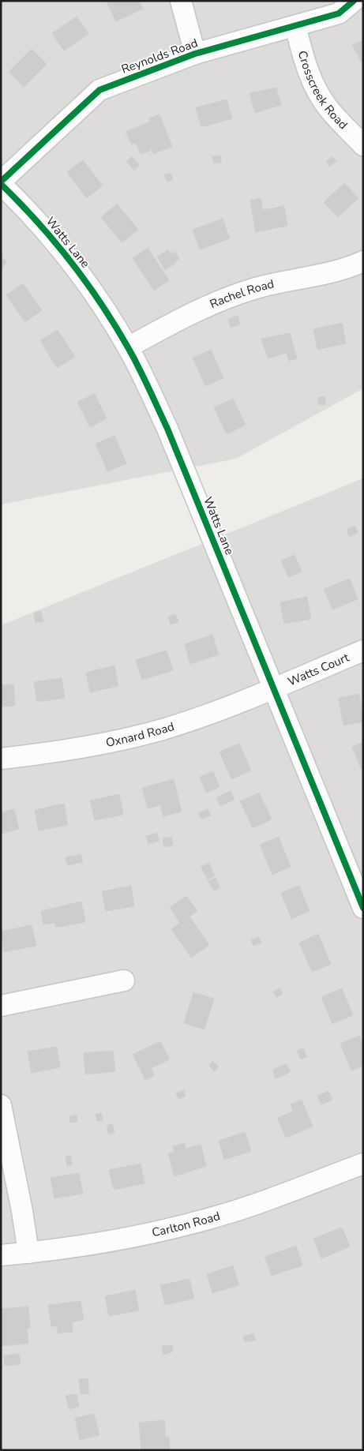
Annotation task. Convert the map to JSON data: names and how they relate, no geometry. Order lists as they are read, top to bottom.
{
  "streets": {
    "street": [
      "Reynolds Road",
      "Crosscreek Road",
      "Watts Lane",
      "Rachel Road",
      "Watts Court",
      "Oxnard Road",
      "Carlton Road"
    ]
  },
  "crossings": [
    ["Reynolds Road", "Crosscreek Road"],
    ["Reynolds Road", "Watts Lane"],
    ["Watts Lane", "Rachel Road"],
    ["Watts Lane", "Watts Court"],
    ["Watts Lane", "Oxnard Road"],
    ["Watts Court", "Oxnard Road"]
  ]
}
